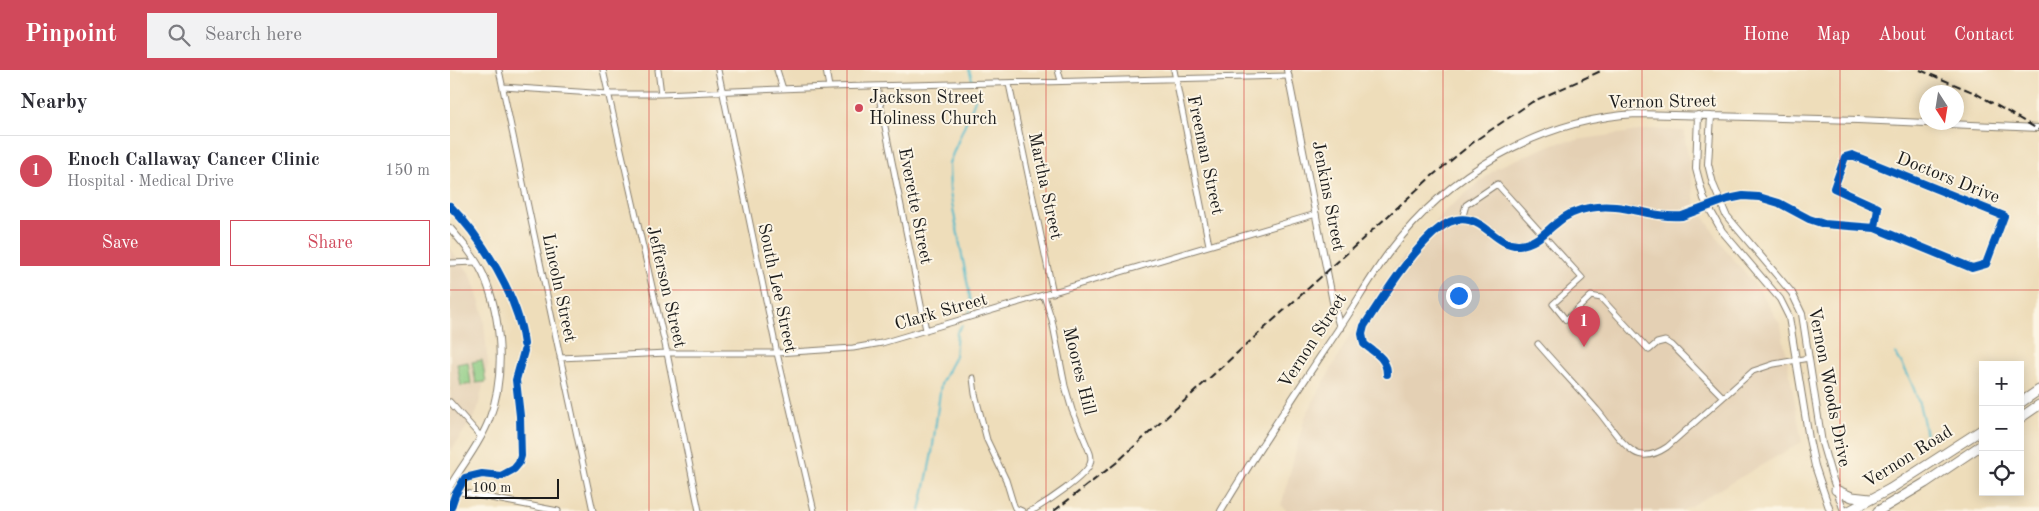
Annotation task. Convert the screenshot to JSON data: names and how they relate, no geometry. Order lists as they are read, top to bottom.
{
  "streets": {
    "main road": ["Vernon Road"],
    "street": [
      "Vernon Street",
      "Freeman Street",
      "Doctors Drive",
      "Martha Street",
      "Jenkins Street",
      "Everette Street",
      "Jefferson Street",
      "Lincoln Street",
      "South Lee Street",
      "Clark Street",
      "Moores Hill",
      "Vernon Woods Drive"
    ]
  },
  "crossings": [
    ["Vernon Street", "Jenkins Street"],
    ["Vernon Street", "Vernon Woods Drive"],
    ["Freeman Street", "Clark Street"],
    ["Doctors Drive", "Vernon Woods Drive"],
    ["Martha Street", "Clark Street"],
    ["Jenkins Street", "Clark Street"],
    ["Everette Street", "Clark Street"],
    ["Jefferson Street", "Clark Street"],
    ["Lincoln Street", "Clark Street"],
    ["South Lee Street", "Clark Street"],
    ["Clark Street", "Moores Hill"]
  ],
  "places": ["Jackson Street Holiness Church"],
  "scale_bar": "100 m",
  "north": "bottom",
  "page": {
    "header": "Pinpoint",
    "search": "Search here",
    "nav": [
      "Home",
      "Map",
      "About",
      "Contact"
    ],
    "heading": "Nearby",
    "list": [
      {
        "mark": "1",
        "name": "Enoch Callaway Cancer Clinic",
        "note": "Hospital · Medical Drive",
        "value": "150 m"
      }
    ],
    "buttons": ["Save", "Share"],
    "pins": "1",
    "map_buttons": ["+", "−"],
    "scale": "100 m"
  }
}
